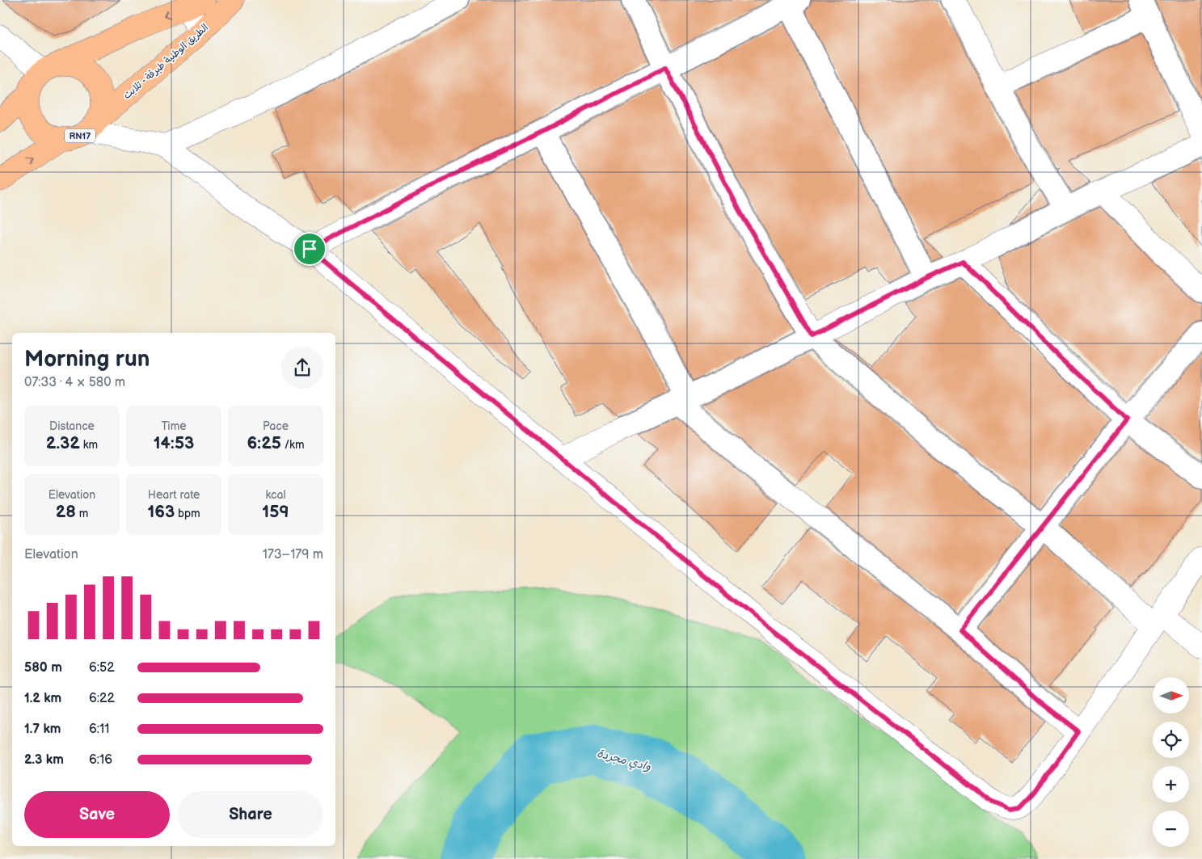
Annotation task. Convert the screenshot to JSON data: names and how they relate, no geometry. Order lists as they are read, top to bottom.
{
  "streets": {
    "main road": ["الطريق الوطنية طبرقة - تلابت", "RN17"]
  },
  "crossings": [
    ["الطريق الوطنية طبرقة - تلابت", "RN17"]
  ],
  "water": ["وادي مجردة"],
  "north": "right",
  "page": {
    "heading": ["Morning run", "07:33 · 4 × 580 m"],
    "stats": [
      ["Distance", "2.32 km"],
      ["Time", "14:53"],
      ["Pace", "6:25 /km"],
      ["Elevation", "28 m"],
      ["Heart rate", "163 bpm"],
      ["kcal", "159"]
    ],
    "chart": ["Elevation", "173–179 m"],
    "list": [
      {
        "name": "580 m",
        "note": "6:52"
      },
      {
        "name": "1.2 km",
        "note": "6:22"
      },
      {
        "name": "1.7 km",
        "note": "6:11"
      },
      {
        "name": "2.3 km",
        "note": "6:16"
      }
    ],
    "map_buttons": ["+", "−"],
    "buttons": ["Save", "Share"]
  }
}
